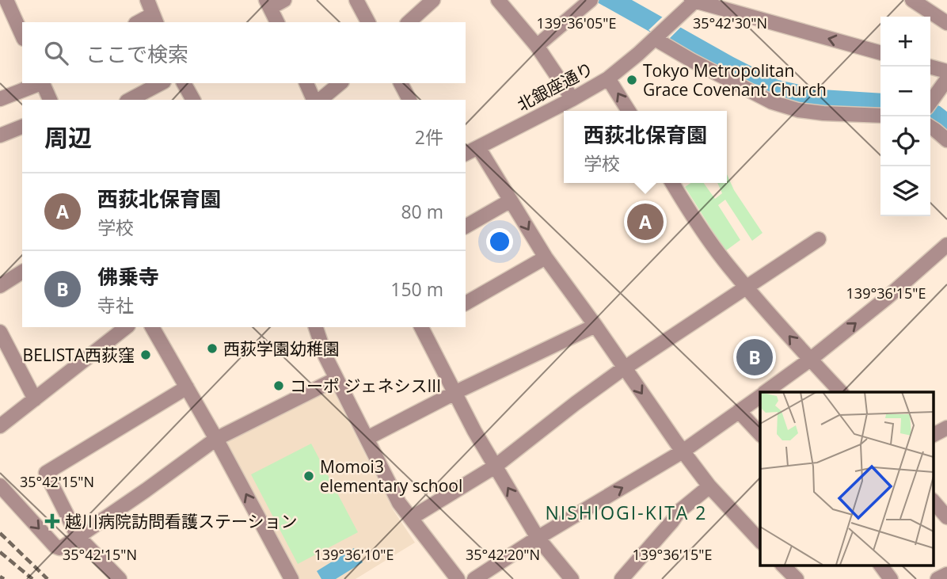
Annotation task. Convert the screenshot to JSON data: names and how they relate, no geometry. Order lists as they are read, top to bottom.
{
  "streets": {
    "street": ["北銀座通り"]
  },
  "districts": ["NISHIOGI-KITA 2"],
  "places": {
    "other": [
      "Tokyo Metropolitan Grace Covenant Church",
      "西荻学園幼稚園",
      "BELISTA西荻窪",
      "コーポ ジェネシスIII",
      "Momoi3 elementary school"
    ],
    "health": ["越川病院訪問看護ステーション"]
  },
  "page": {
    "map_buttons": ["+", "−"],
    "search": "ここで検索",
    "heading": ["周辺", "2件"],
    "popup": ["西荻北保育園", "学校"],
    "list": [
      {
        "mark": "A",
        "name": "西荻北保育園",
        "note": "学校",
        "value": "80 m"
      },
      {
        "mark": "B",
        "name": "佛乗寺",
        "note": "寺社",
        "value": "150 m"
      }
    ],
    "pins": ["A", "B"]
  },
  "coordinates": [
    "35°42'30\"N",
    "139°36'05\"E",
    "139°36'15\"E",
    "35°42'15\"N",
    "139°36'10\"E",
    "35°42'20\"N"
  ]
}
